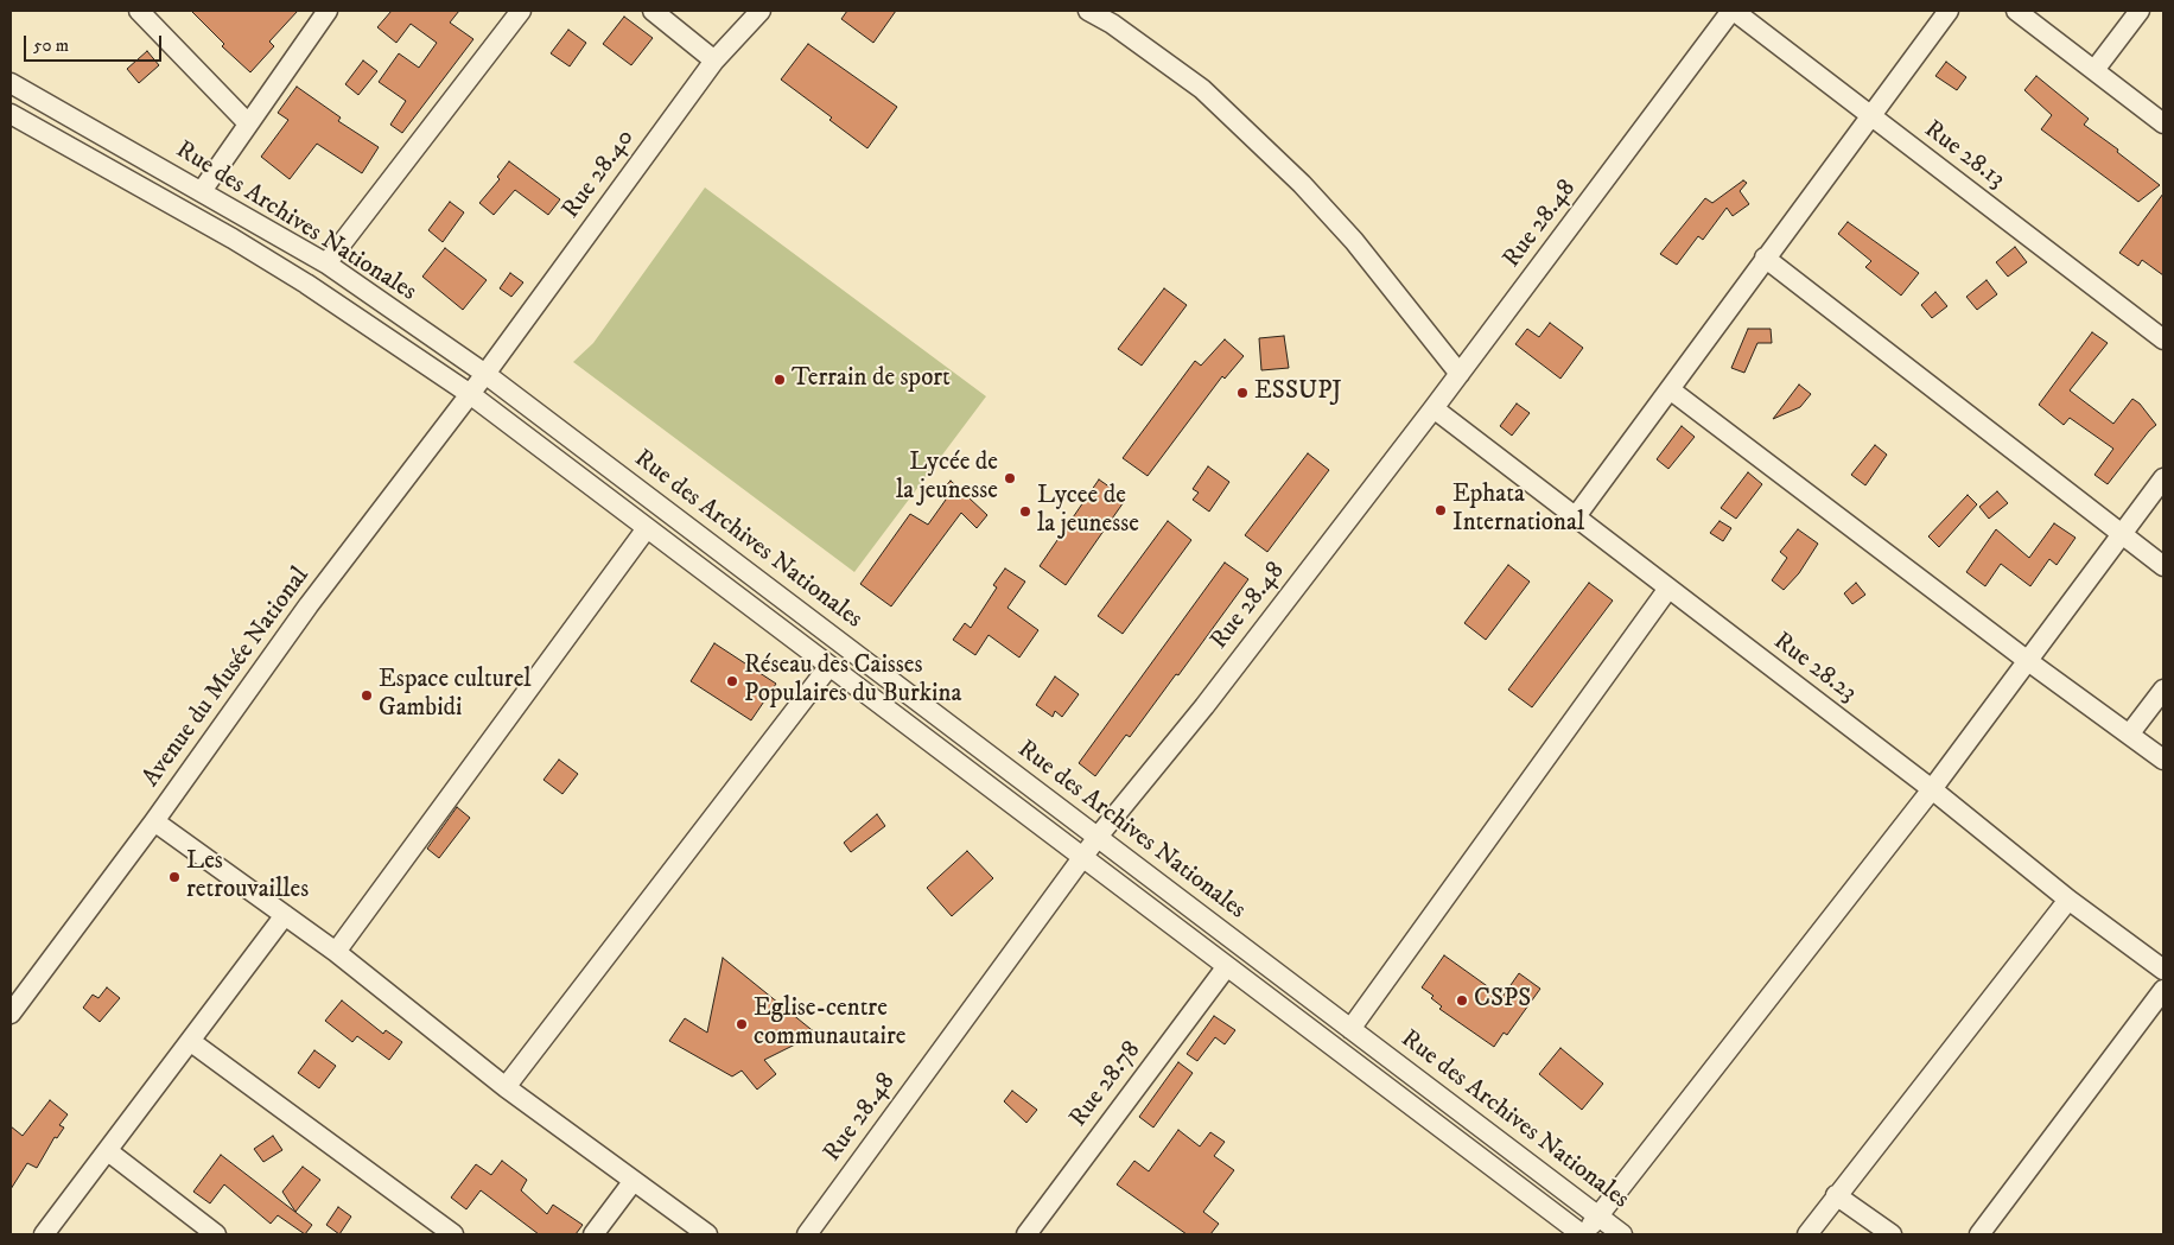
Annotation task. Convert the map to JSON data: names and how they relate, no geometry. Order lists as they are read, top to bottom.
{
  "streets": {
    "street": [
      "Rue 28.13",
      "Rue 28.40",
      "Rue des Archives Nationales",
      "Rue 28.48",
      "Rue 28.23",
      "Avenue du Musée National",
      "Rue 28.78"
    ]
  },
  "crossings": [
    ["Rue 28.13", "Rue 28.48"],
    ["Rue 28.40", "Rue des Archives Nationales"],
    ["Rue 28.40", "Avenue du Musée National"],
    ["Rue des Archives Nationales", "Rue 28.48"],
    ["Rue des Archives Nationales", "Avenue du Musée National"],
    ["Rue des Archives Nationales", "Rue 28.78"],
    ["Rue 28.48", "Rue 28.23"]
  ],
  "places": [
    "Terrain de sport",
    "ESSUPJ",
    "Lycée de la jeunesse",
    "Ephata International",
    "Lycee de la jeunesse",
    "Réseau des Caisses Populaires du Burkina",
    "Espace culturel Gambidi",
    "Les retrouvailles",
    "CSPS",
    "Eglise-centre communautaire"
  ],
  "scale_bar": "50 m"
}
